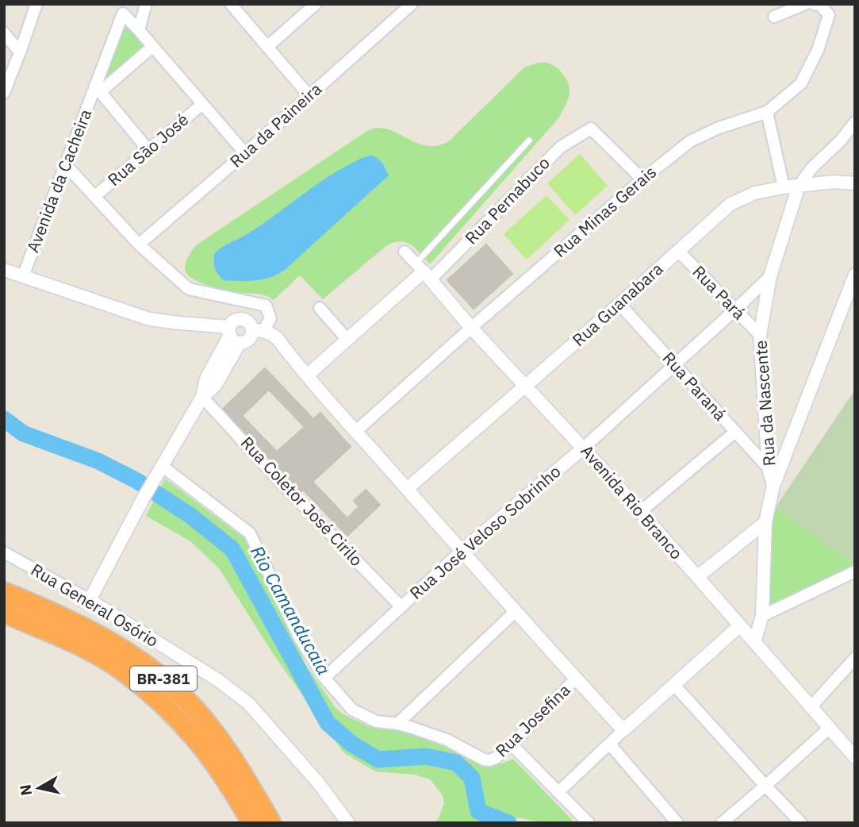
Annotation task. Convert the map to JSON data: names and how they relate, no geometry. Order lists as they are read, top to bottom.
{
  "streets": {
    "highway": ["BR-381"],
    "street": [
      "Rua da Paineira",
      "Rua São José",
      "Avenida da Cacheira",
      "Rua Pernabuco",
      "Rua Minas Gerais",
      "Rua Pará",
      "Rua Guanabara",
      "Rua Paraná",
      "Rua da Nascente",
      "Rua Coletor José Cirilo",
      "Avenida Rio Branco",
      "Rua José Veloso Sobrinho",
      "Rua General Osório",
      "Rua Josefina"
    ]
  },
  "crossings": [
    ["Rua Pernabuco", "Rua Minas Gerais"],
    ["Rua Pernabuco", "Avenida Rio Branco"],
    ["Rua Minas Gerais", "Avenida Rio Branco"],
    ["Rua Pará", "Rua Guanabara"],
    ["Rua Pará", "Rua da Nascente"],
    ["Rua Pará", "Rua José Veloso Sobrinho"],
    ["Rua Guanabara", "Rua Paraná"],
    ["Rua Guanabara", "Rua da Nascente"],
    ["Rua Guanabara", "Avenida Rio Branco"],
    ["Rua Paraná", "Rua da Nascente"],
    ["Rua Paraná", "Rua José Veloso Sobrinho"],
    ["Rua da Nascente", "Avenida Rio Branco"],
    ["Rua da Nascente", "Rua José Veloso Sobrinho"],
    ["Rua Coletor José Cirilo", "Rua José Veloso Sobrinho"],
    ["Avenida Rio Branco", "Rua José Veloso Sobrinho"]
  ],
  "water": ["Rio Camanducaia"],
  "north": "left"
}
